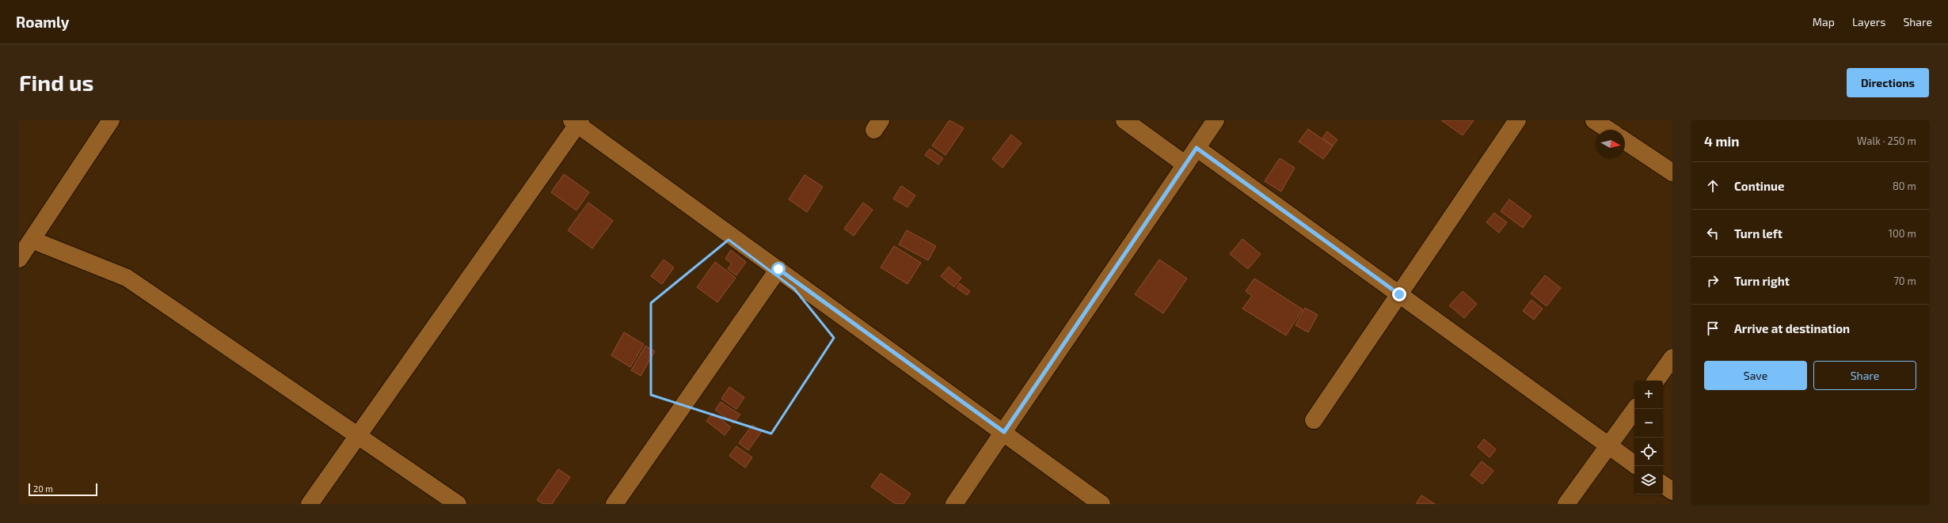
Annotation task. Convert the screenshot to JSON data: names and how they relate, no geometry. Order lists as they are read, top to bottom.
{
  "scale_bar": "20 m",
  "north": "right",
  "page": {
    "header": "Roamly",
    "nav": ["Map", "Layers", "Share"],
    "buttons": [
      "Directions",
      ["Save", "Share"]
    ],
    "title": "Find us",
    "heading": ["4 min", "Walk · 250 m"],
    "list": [
      ["Continue", "80 m"],
      ["Turn left", "100 m"],
      ["Turn right", "70 m"],
      "Arrive at destination"
    ],
    "map_buttons": ["+", "−"],
    "scale": "20 m"
  }
}
